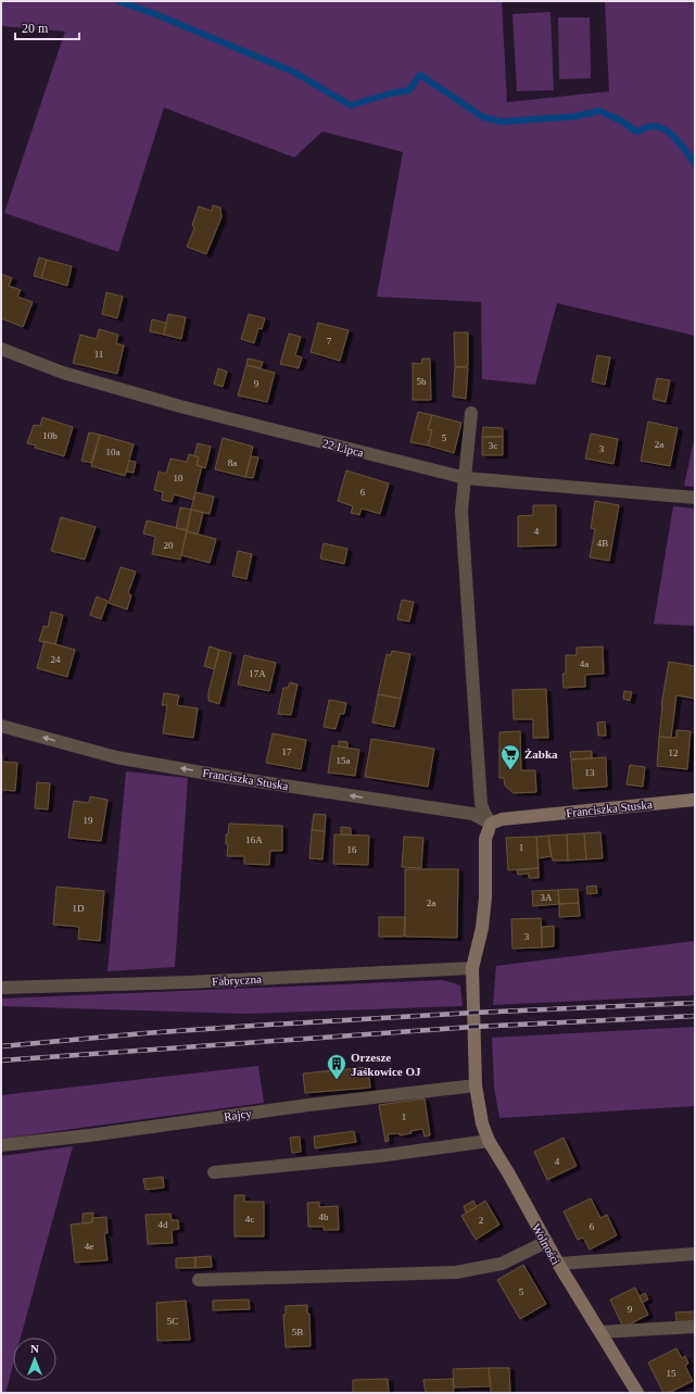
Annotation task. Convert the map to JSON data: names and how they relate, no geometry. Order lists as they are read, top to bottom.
{
  "streets": {
    "street": [
      "22 Lipca",
      "Franciszka Stuska",
      "Fabryczna",
      "Rajcy",
      "Wolności"
    ]
  },
  "crossings": [
    ["Franciszka Stuska", "Wolności"],
    ["Fabryczna", "Wolności"],
    ["Rajcy", "Wolności"]
  ],
  "one_way": ["Franciszka Stuska"],
  "places": {
    "supermarket": ["Żabka"],
    "building": ["Orzesze Jaśkowice OJ"]
  },
  "house_numbers": [
    "7",
    "11",
    "5b",
    "9",
    "10b",
    "5",
    "2a",
    "3c",
    "3",
    "10a",
    "8a",
    "10",
    "6",
    "4",
    "4B",
    "20",
    "24",
    "4a",
    "17A",
    "17",
    "12",
    "15a",
    "13",
    "19",
    "16A",
    "1",
    "16",
    "3A",
    "2a",
    "1D",
    "3",
    "1",
    "4",
    "4b",
    "4c",
    "2",
    "4d",
    "6",
    "4e",
    "5",
    "9",
    "5C",
    "5B",
    "15"
  ],
  "scale_bar": "20 m",
  "north": "top"
}
